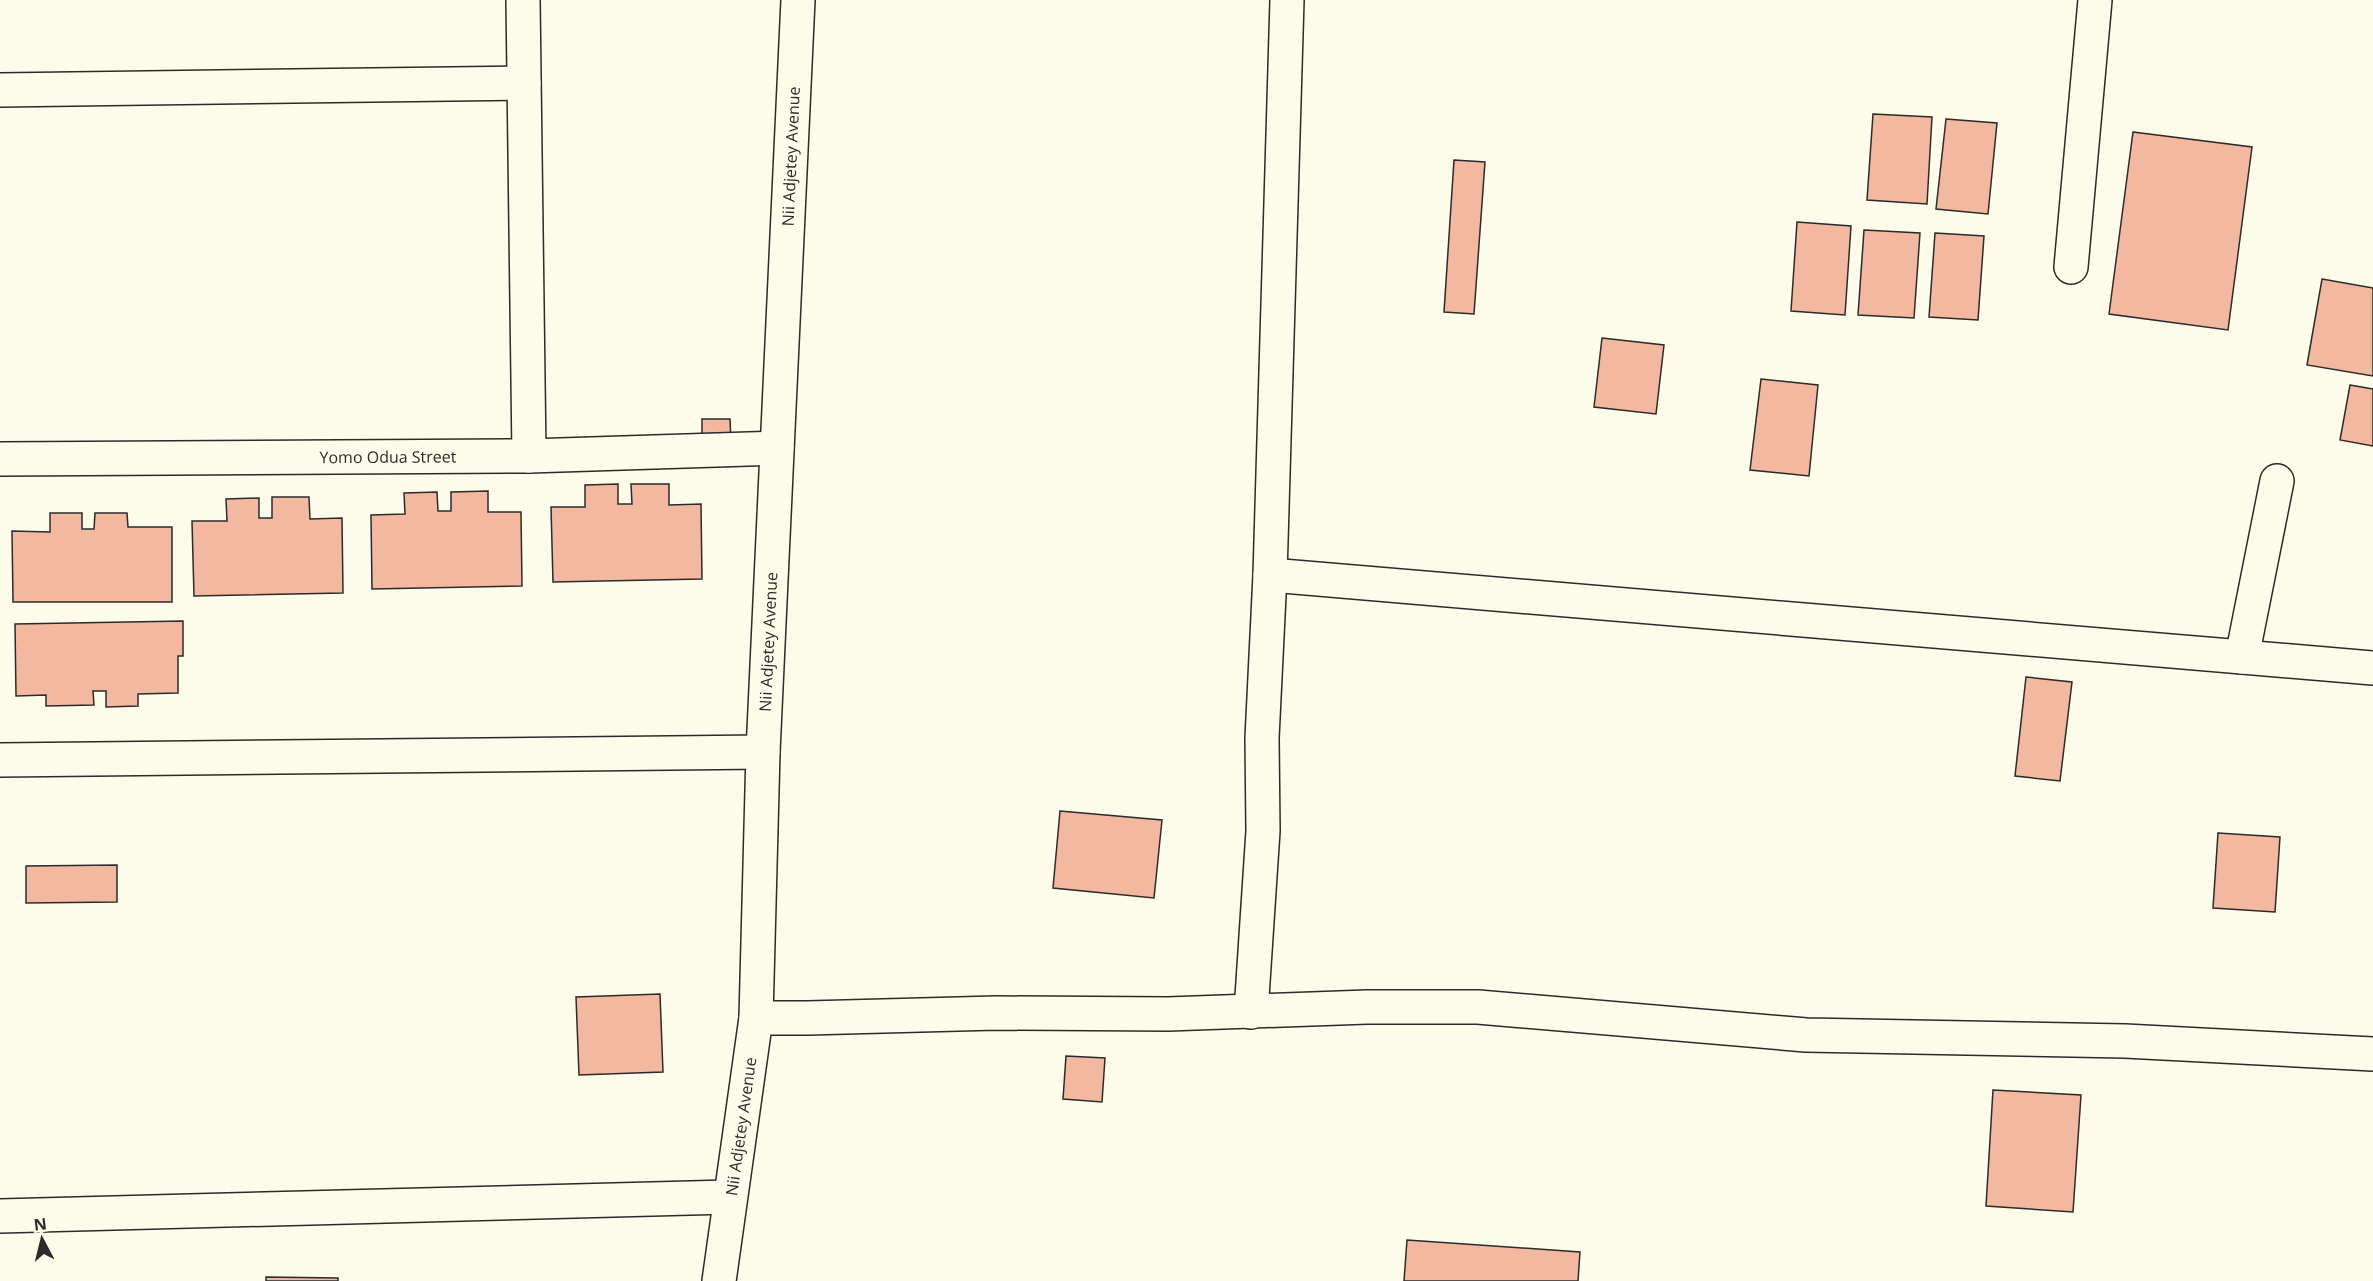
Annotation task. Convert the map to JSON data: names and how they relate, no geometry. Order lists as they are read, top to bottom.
{
  "streets": {
    "street": ["Nii Adjetey Avenue", "Yomo Odua Street"]
  },
  "crossings": [
    ["Nii Adjetey Avenue", "Yomo Odua Street"]
  ],
  "north": "top"
}
